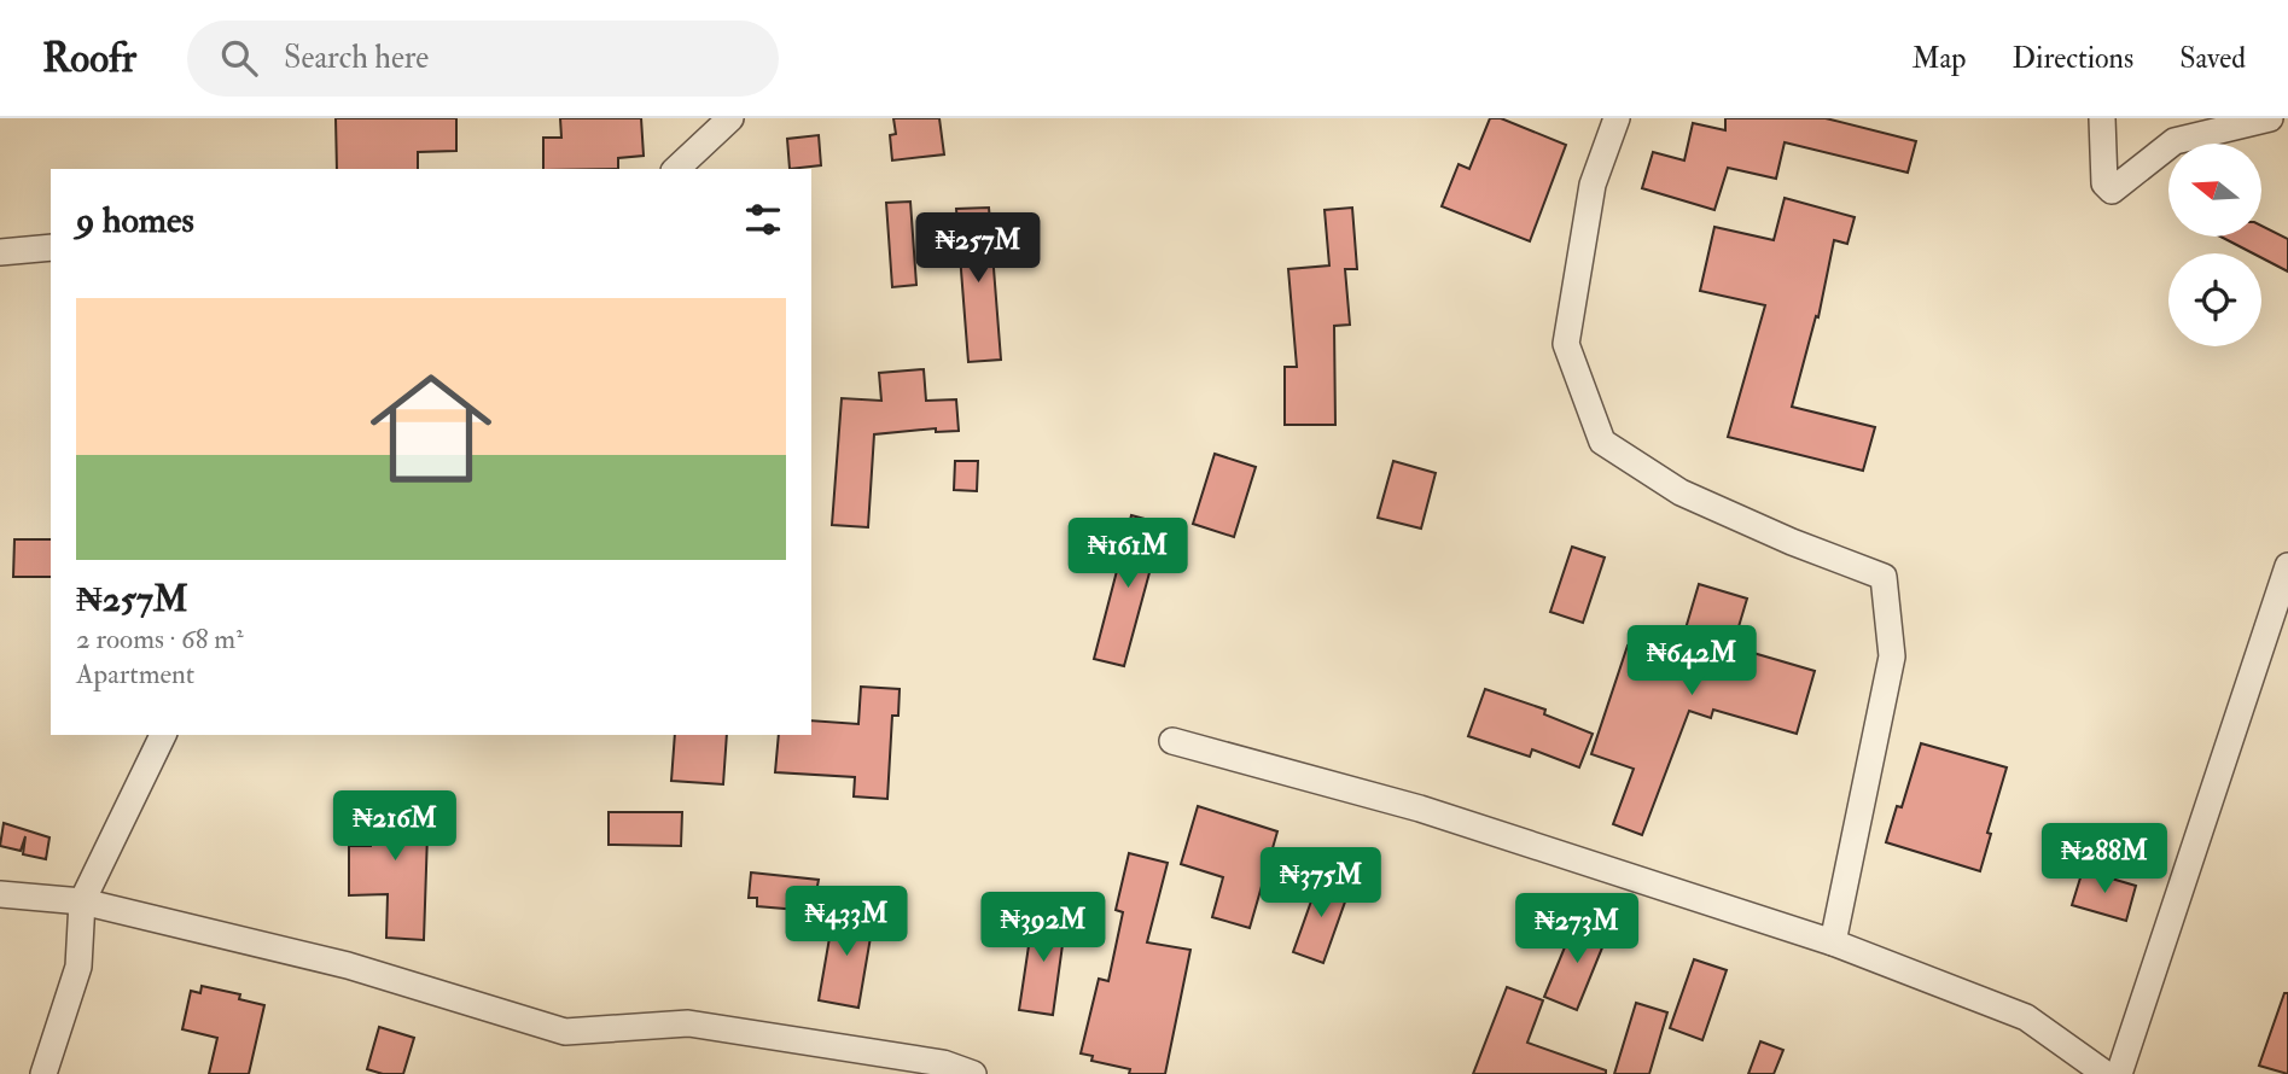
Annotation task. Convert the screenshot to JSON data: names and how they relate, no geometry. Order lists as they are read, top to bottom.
{
  "north": "left",
  "page": {
    "header": "Roofr",
    "search": "Search here",
    "nav": ["Map", "Directions", "Saved"],
    "heading": "9 homes",
    "price": [
      "₦257M",
      "₦161M",
      "₦642M",
      "₦216M",
      "₦288M",
      "₦375M",
      "₦433M",
      "₦392M",
      "₦273M"
    ],
    "list": [
      {
        "name": "₦257M",
        "note": "2 rooms · 68 m² · Apartment"
      }
    ]
  }
}
